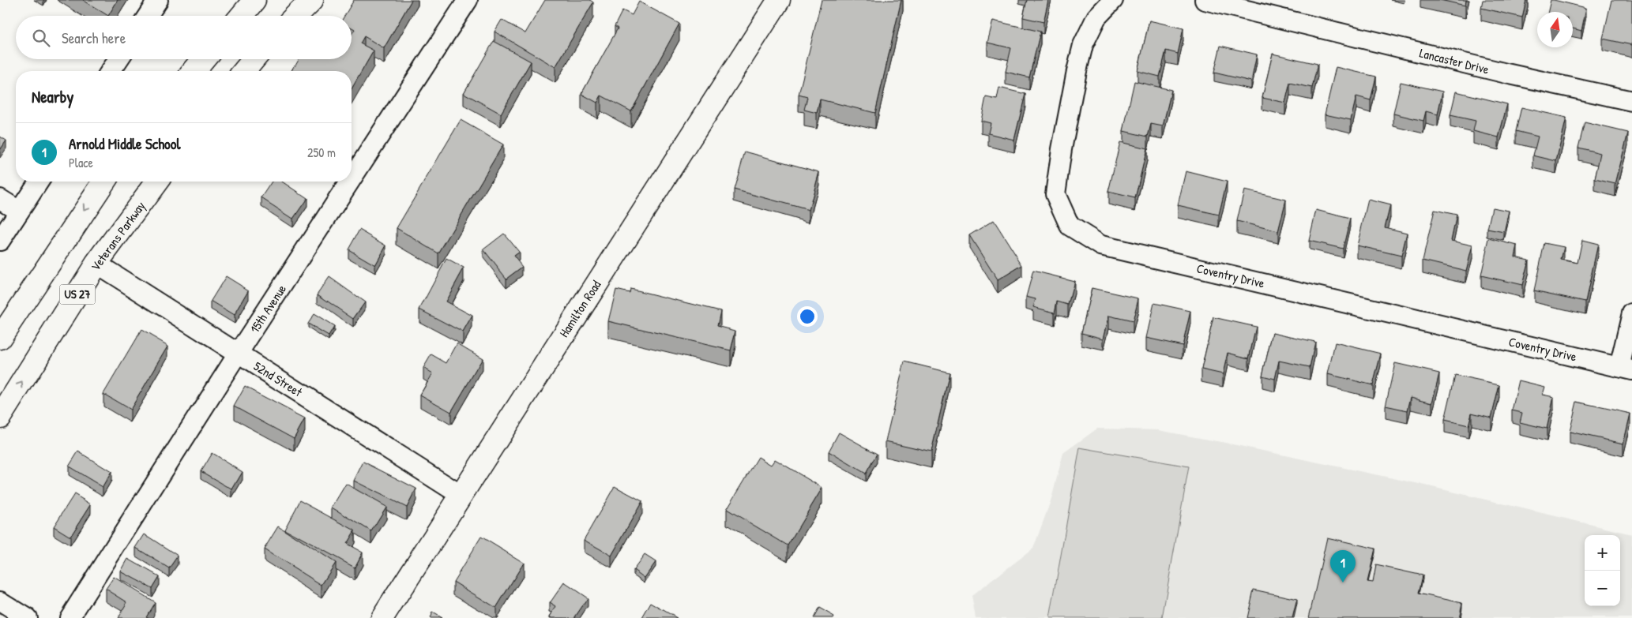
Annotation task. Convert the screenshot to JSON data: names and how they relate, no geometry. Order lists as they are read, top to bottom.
{
  "streets": {
    "street": [
      "Lancaster Drive",
      "Veterans Parkway",
      "Coventry Drive",
      "US 27",
      "15th Avenue",
      "Hamilton Road",
      "52nd Street"
    ]
  },
  "crossings": [
    ["Veterans Parkway", "52nd Street"],
    ["15th Avenue", "52nd Street"],
    ["Hamilton Road", "52nd Street"]
  ],
  "north": "top",
  "page": {
    "search": "Search here",
    "heading": "Nearby",
    "list": [
      {
        "mark": "1",
        "name": "Arnold Middle School",
        "note": "Place",
        "value": "250 m"
      }
    ],
    "map_buttons": ["+", "−"],
    "pins": "1"
  }
}
